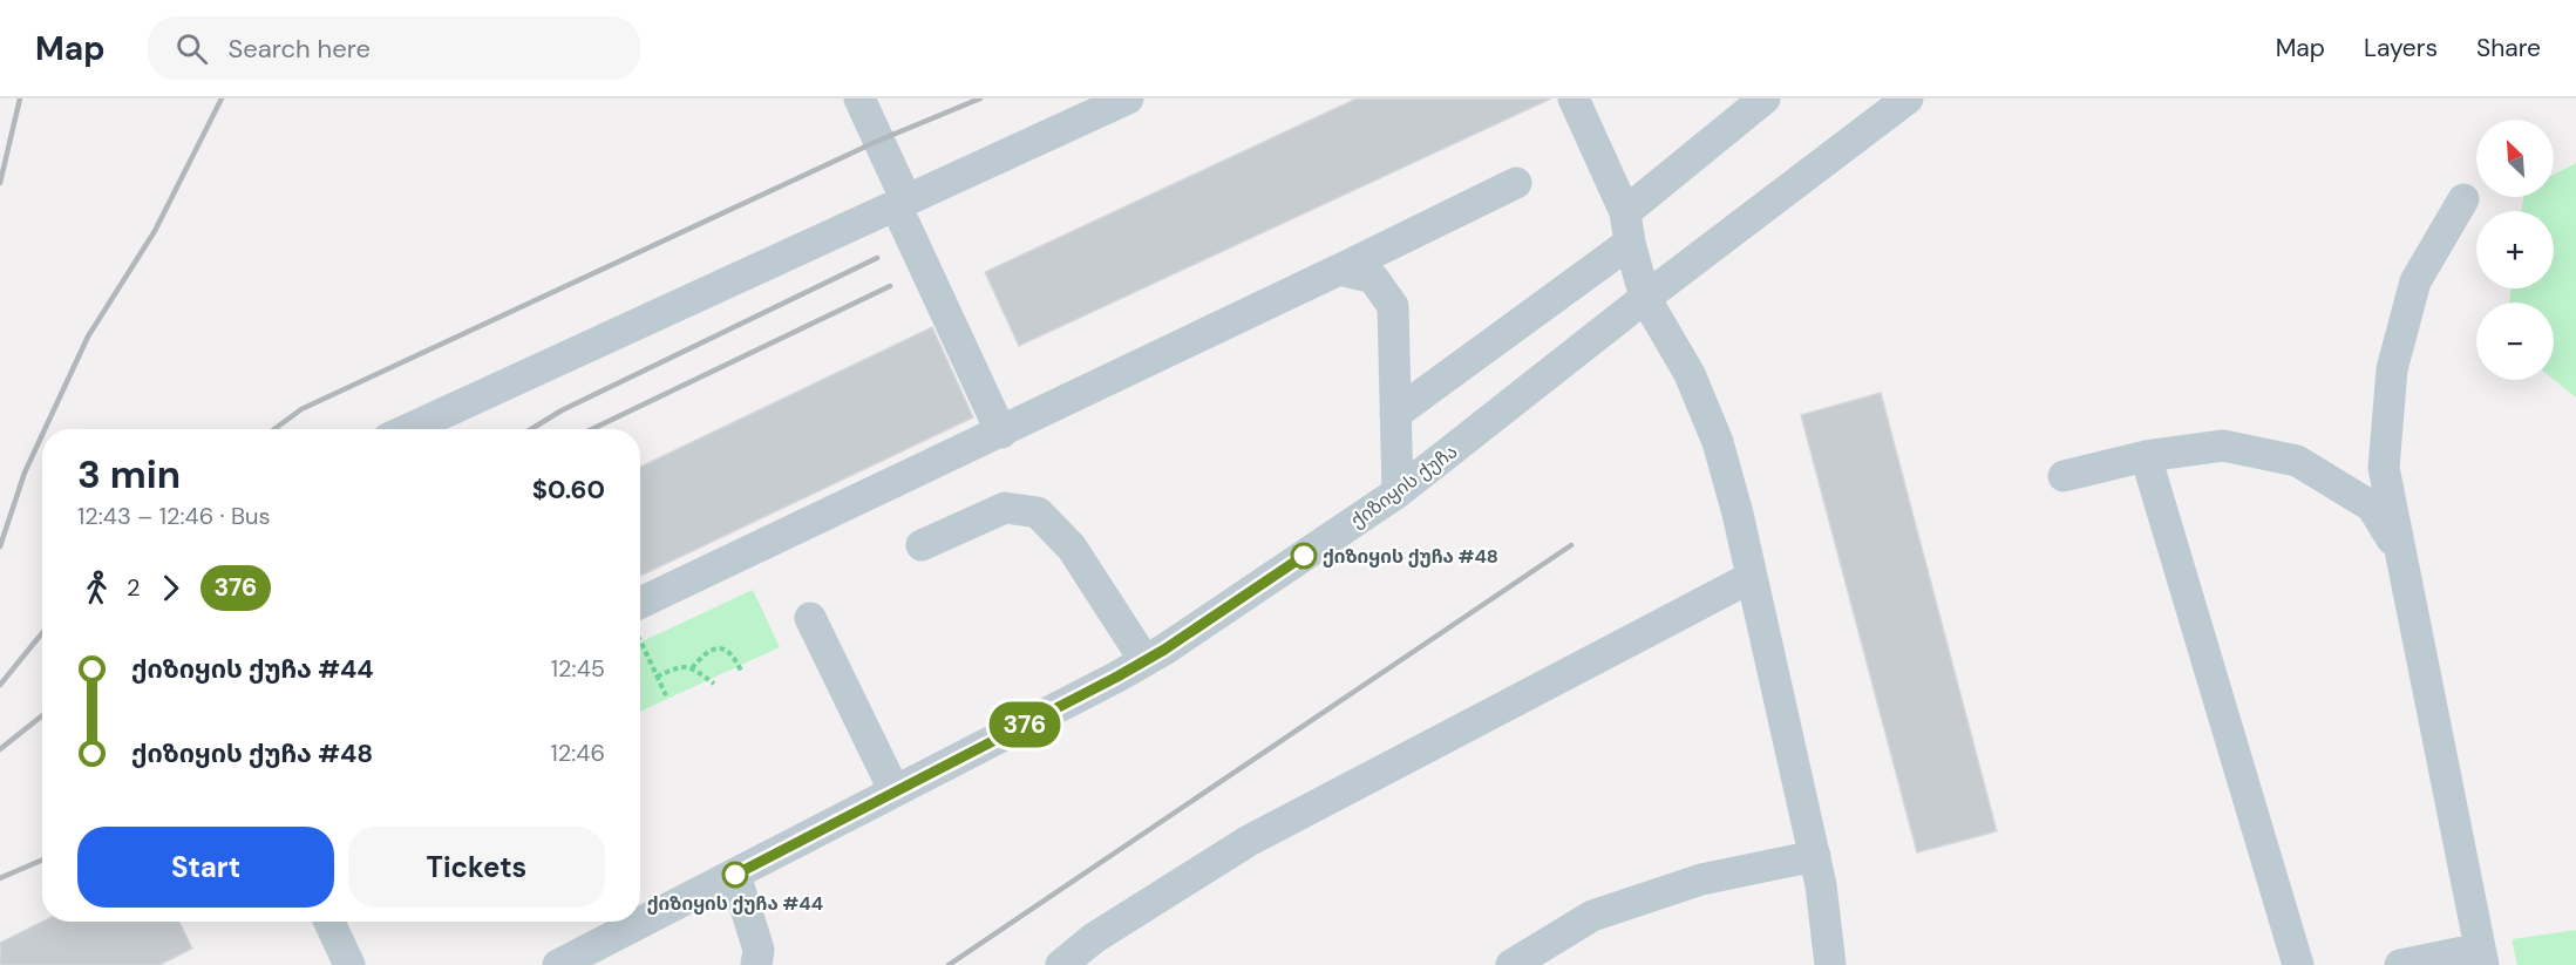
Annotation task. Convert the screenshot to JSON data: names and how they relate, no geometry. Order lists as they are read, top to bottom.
{
  "streets": {
    "street": ["ქიზიყის ქუჩა"]
  },
  "places": ["ქიზიყის ქუჩა #48", "ქიზიყის ქუჩა #44"],
  "lines": ["bus line 376"],
  "north": "top left",
  "page": {
    "header": "Map",
    "search": "Search here",
    "nav": ["Map", "Layers", "Share"],
    "on_map": "376",
    "map_buttons": ["+", "−"],
    "heading": ["3 min", "12:43 – 12:46 · Bus", "$0.60"],
    "legs": ["2", "376"],
    "list": [
      {
        "name": "ქიზიყის ქუჩა #44",
        "value": "12:45"
      },
      {
        "name": "ქიზიყის ქუჩა #48",
        "value": "12:46"
      }
    ],
    "buttons": ["Start", "Tickets"]
  }
}
